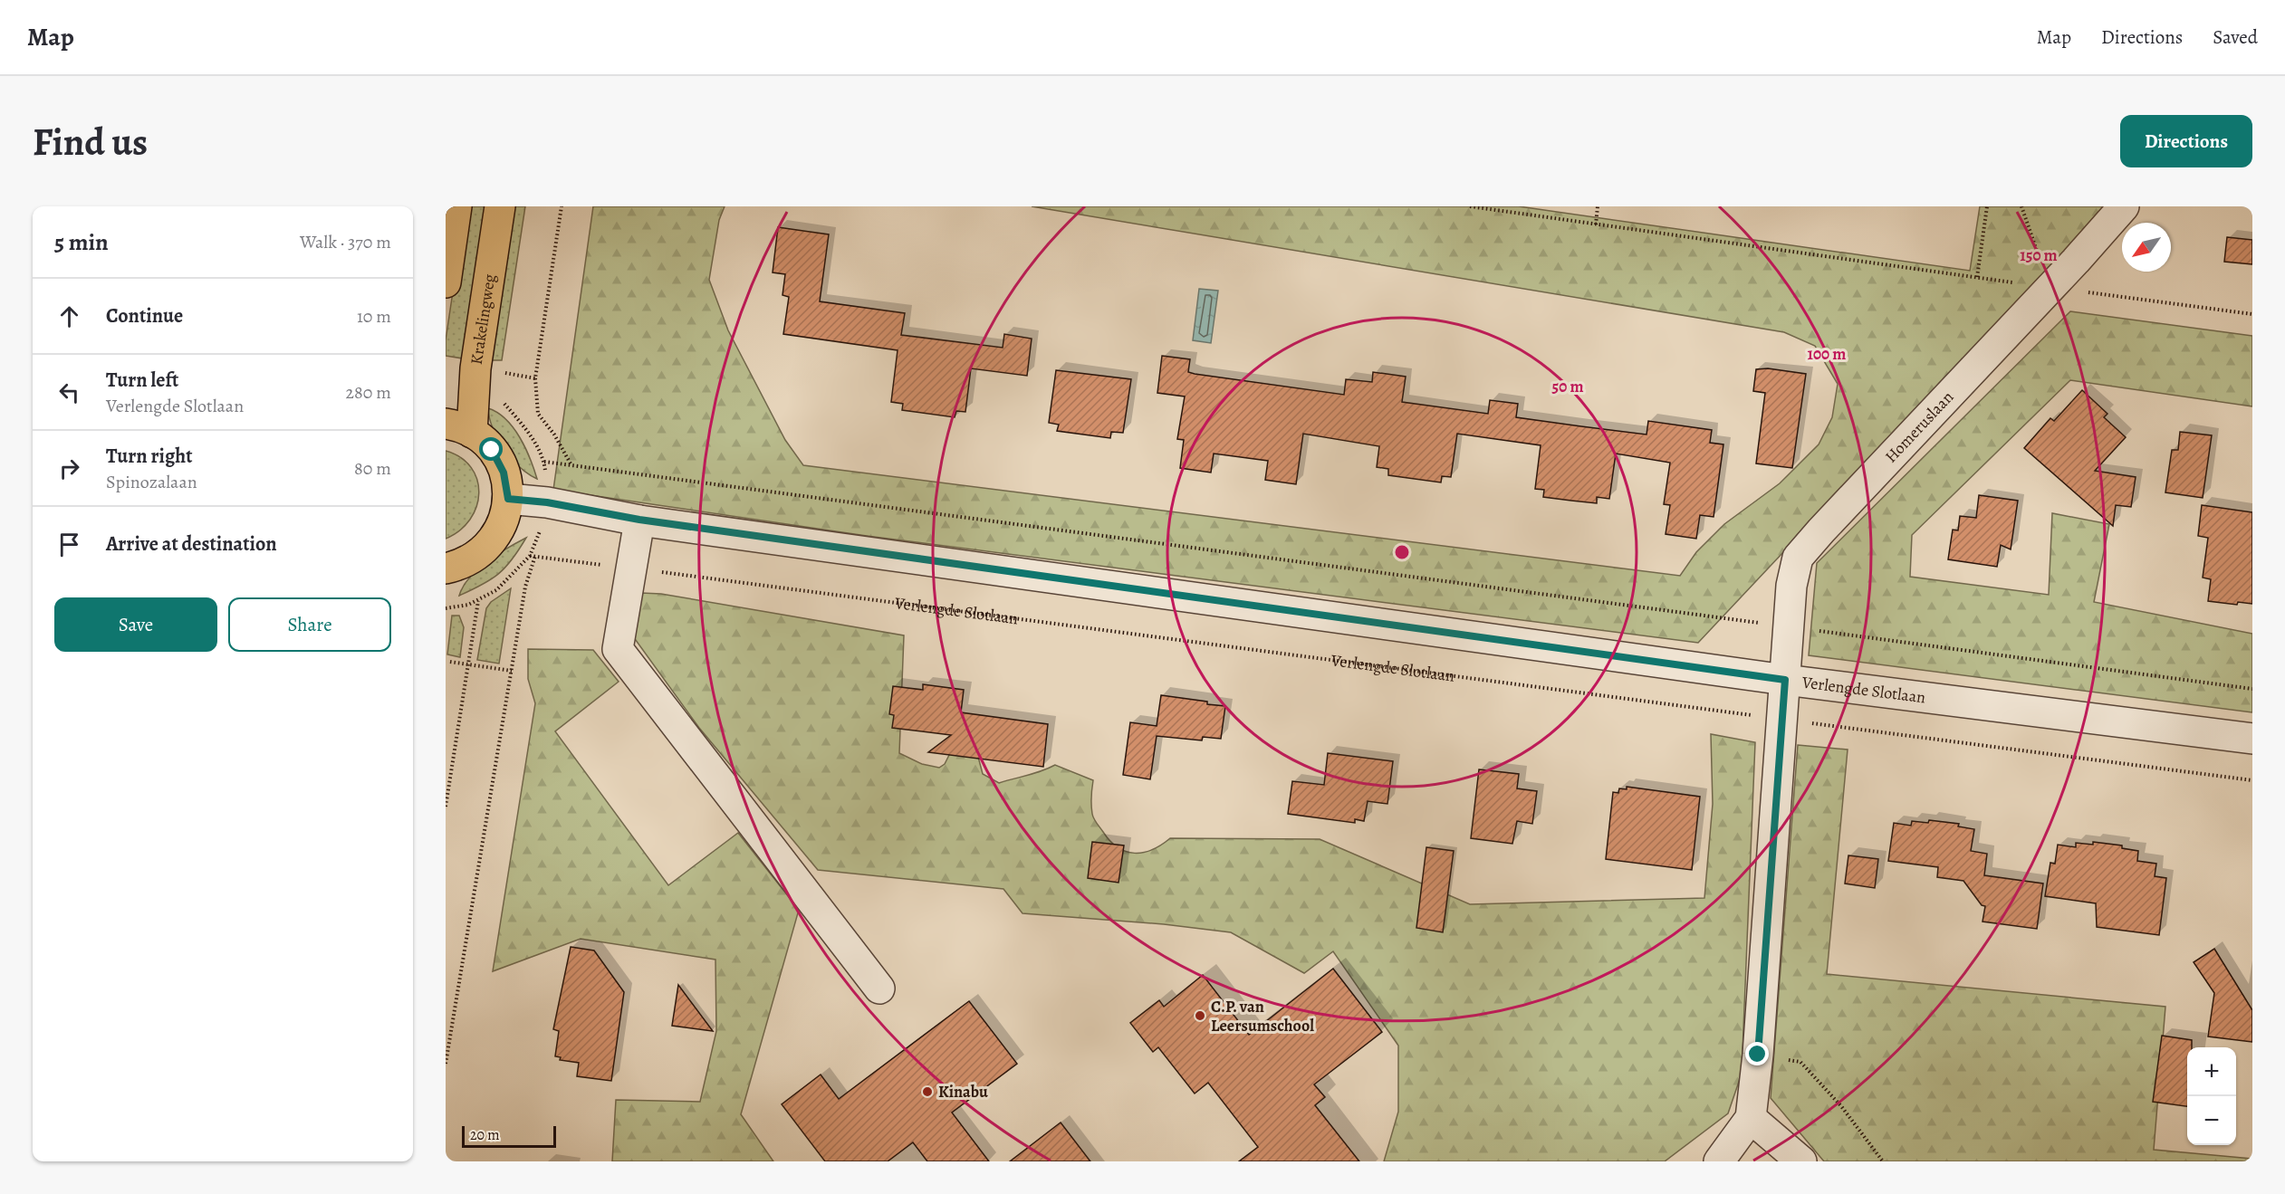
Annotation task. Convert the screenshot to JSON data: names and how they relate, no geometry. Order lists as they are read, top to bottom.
{
  "streets": {
    "main road": ["Krakelingweg"],
    "street": ["Homeruslaan", "Verlengde Slotlaan"]
  },
  "crossings": [
    ["Homeruslaan", "Verlengde Slotlaan"]
  ],
  "places": ["C.P. van Leersumschool", "Kinabu"],
  "scale_bar": "20 m",
  "north": "bottom left",
  "page": {
    "header": "Map",
    "nav": ["Map", "Directions", "Saved"],
    "buttons": [
      "Directions",
      ["Save", "Share"]
    ],
    "title": "Find us",
    "heading": ["5 min", "Walk · 370 m"],
    "list": [
      ["Continue", "10 m"],
      ["Turn left", "Verlengde Slotlaan", "280 m"],
      ["Turn right", "Spinozalaan", "80 m"],
      "Arrive at destination"
    ],
    "map_buttons": ["+", "−"],
    "scale": "20 m"
  },
  "rings": ["150 m", "100 m", "50 m"]
}
